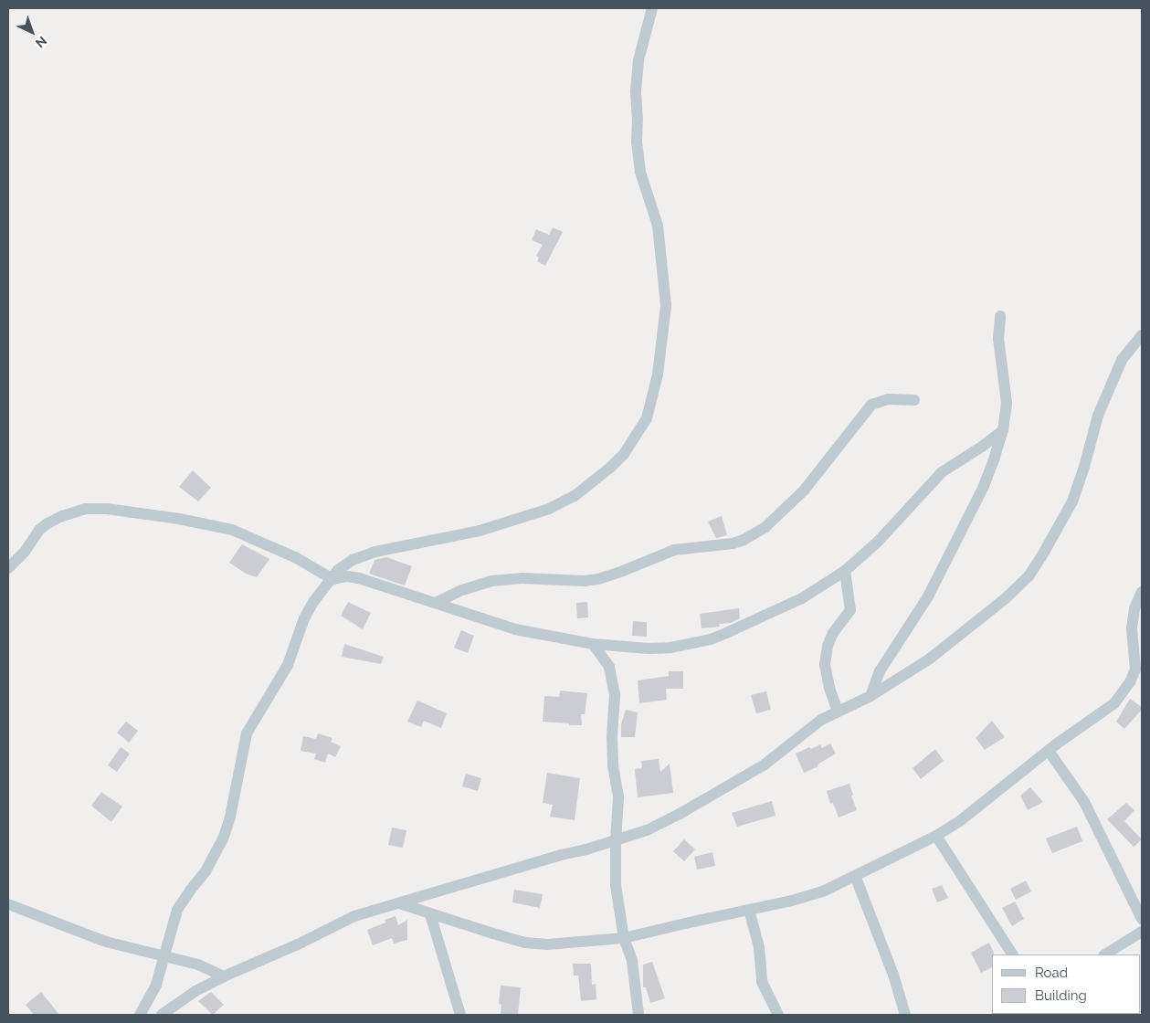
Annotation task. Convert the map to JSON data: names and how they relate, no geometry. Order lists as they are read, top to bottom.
{
  "legend": ["Road", "Building"],
  "north": "bottom right"
}
